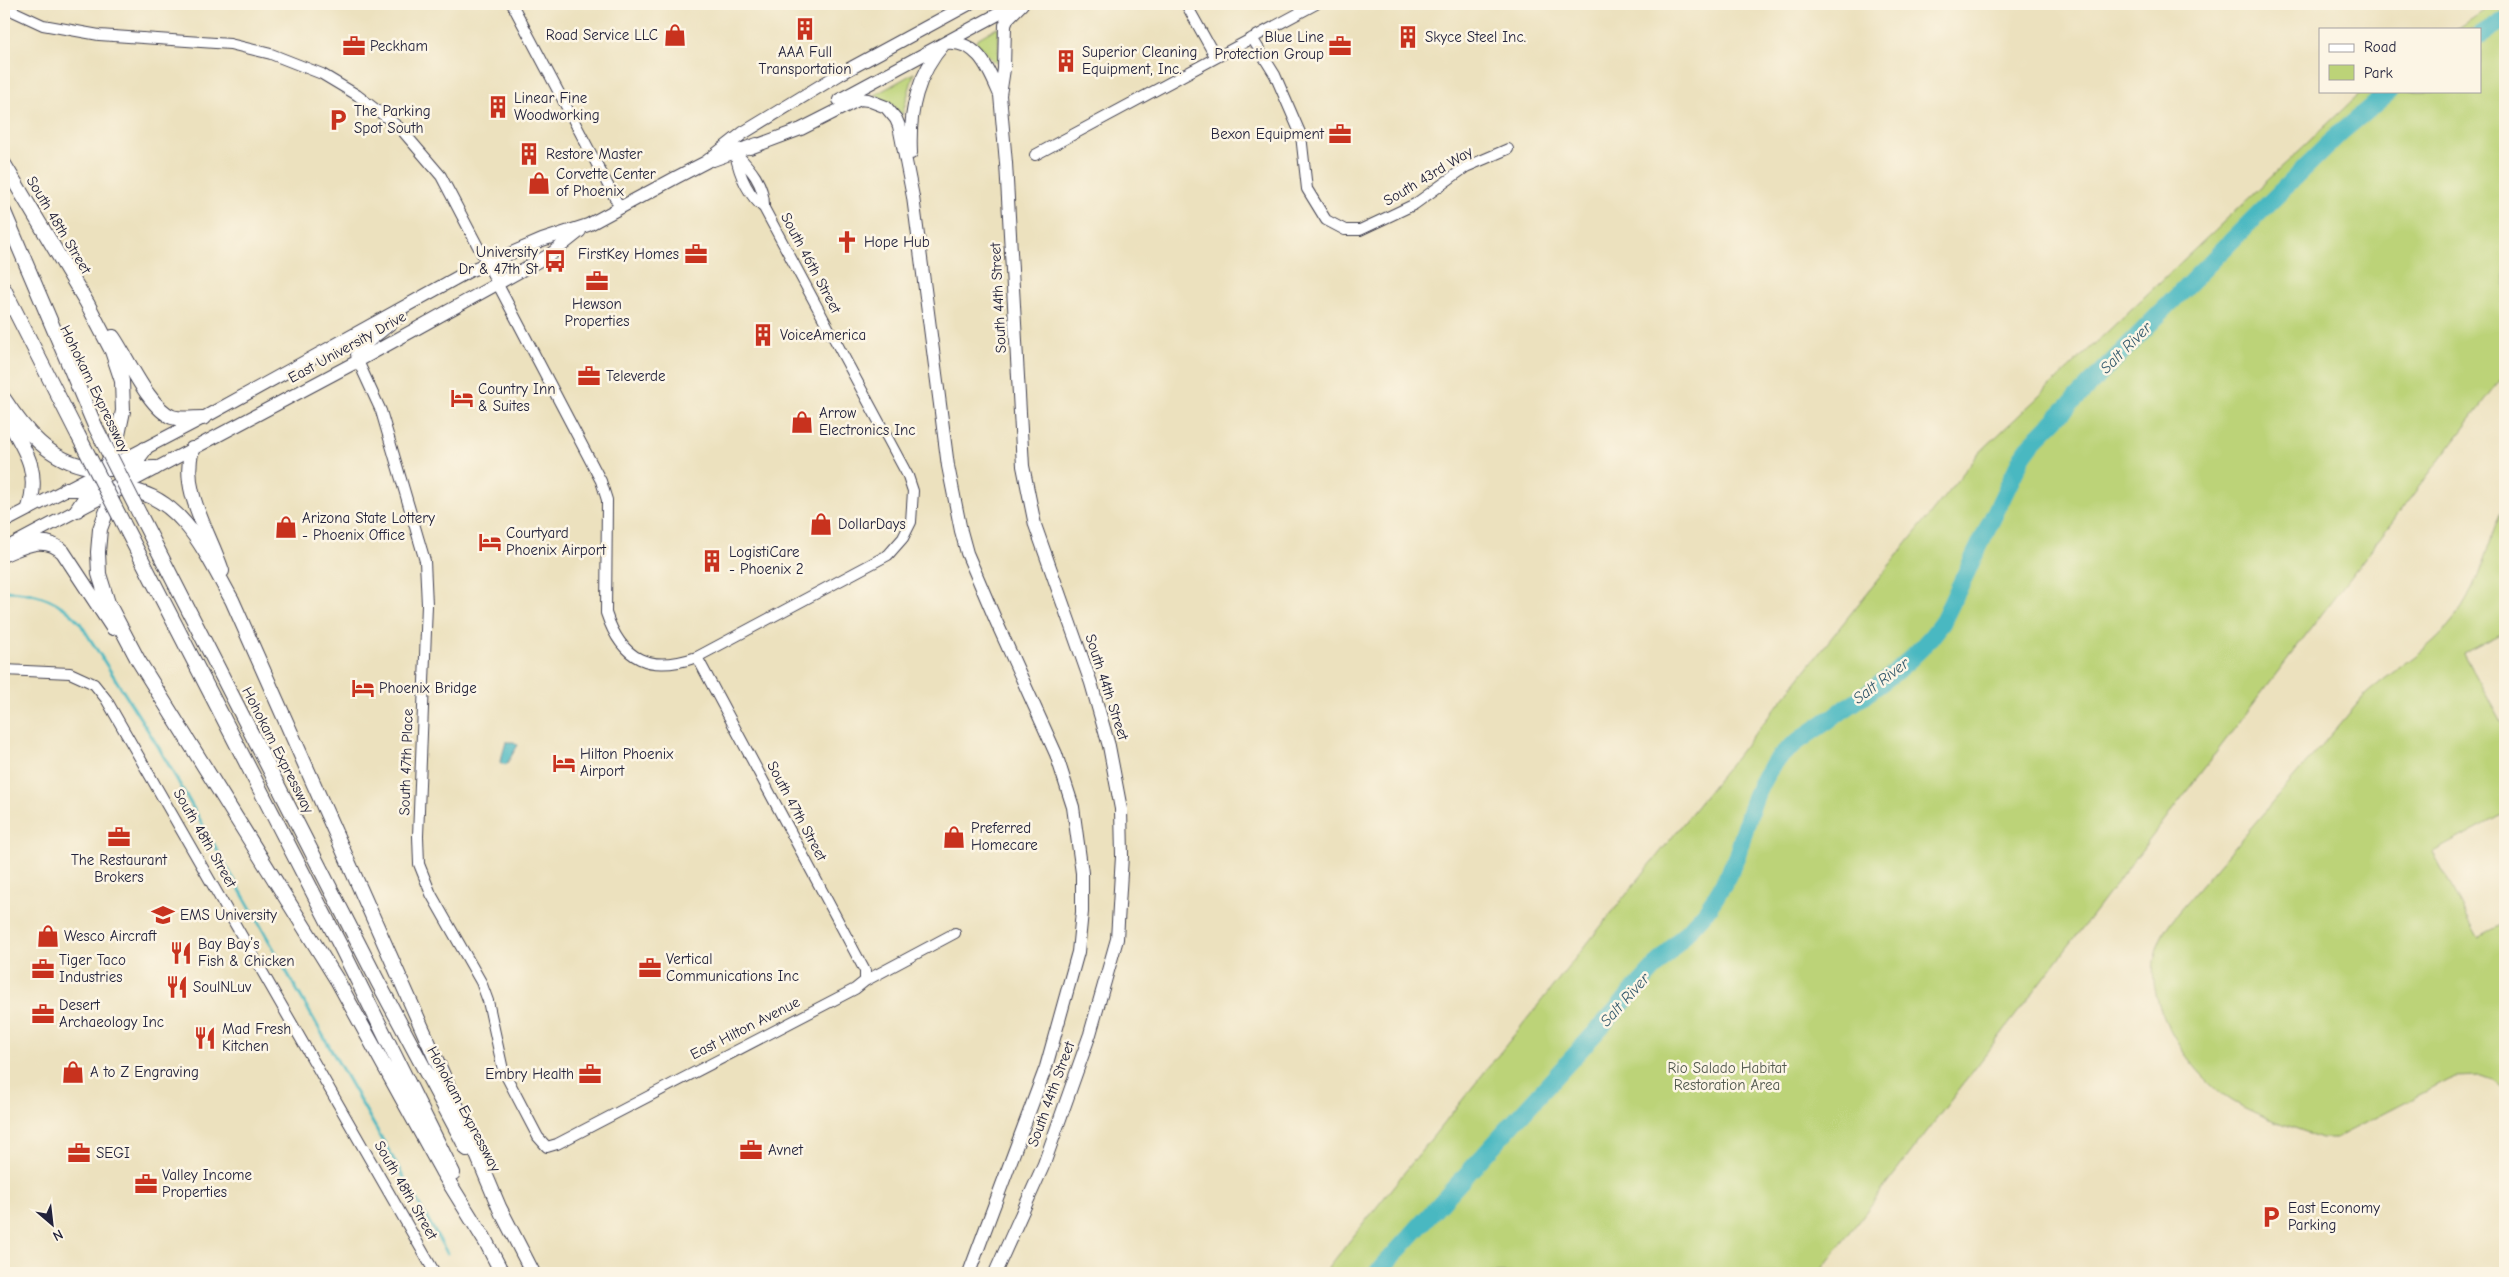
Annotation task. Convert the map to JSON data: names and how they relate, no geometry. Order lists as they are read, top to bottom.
{
  "streets": {
    "highway": ["South 48th Street", "Hohokam Expressway"],
    "main road": ["South 44th Street", "East University Drive"],
    "street": [
      "South 43rd Way",
      "South 46th Street",
      "South 47th Place",
      "South 47th Street",
      "East Hilton Avenue"
    ]
  },
  "crossings": [
    ["South 46th Street", "East University Drive"],
    ["South 46th Street", "South 47th Street"],
    ["East University Drive", "South 47th Place"],
    ["South 47th Place", "East Hilton Avenue"],
    ["South 47th Street", "East Hilton Avenue"]
  ],
  "water": ["Salt River"],
  "parks": ["Rio Salado Habitat Restoration Area"],
  "places": {
    "building": [
      "AAA Full Transportation",
      "Skyce Steel Inc.",
      "Superior Cleaning Equipment, Inc.",
      "Linear Fine Woodworking",
      "Restore Master",
      "VoiceAmerica",
      "LogistiCare - Phoenix 2"
    ],
    "shop": [
      "Road Service LLC",
      "Corvette Center of Phoenix",
      "Arrow Electronics Inc",
      "DollarDays",
      "Arizona State Lottery - Phoenix Office",
      "Preferred Homecare",
      "Wesco Aircraft",
      "A to Z Engraving"
    ],
    "office": [
      "Peckham",
      "Blue Line Protection Group",
      "Bexon Equipment",
      "FirstKey Homes",
      "Hewson Properties",
      "Televerde",
      "The Restaurant Brokers",
      "Vertical Communications Inc",
      "Tiger Taco Industries",
      "Desert Archaeology Inc",
      "Embry Health",
      "Avnet",
      "SEGI",
      "Valley Income Properties"
    ],
    "parking": ["The Parking Spot South", "East Economy Parking"],
    "church": ["Hope Hub"],
    "bus stop": ["University Dr & 47th St"],
    "hotel": [
      "Country Inn & Suites",
      "Courtyard Phoenix Airport",
      "Phoenix Bridge",
      "Hilton Phoenix Airport"
    ],
    "school or university": ["EMS University"],
    "restaurant": ["Bay Bay’s Fish & Chicken", "SoulNLuv", "Mad Fresh Kitchen"]
  },
  "legend": ["Road", "Park"],
  "north": "bottom right"
}
